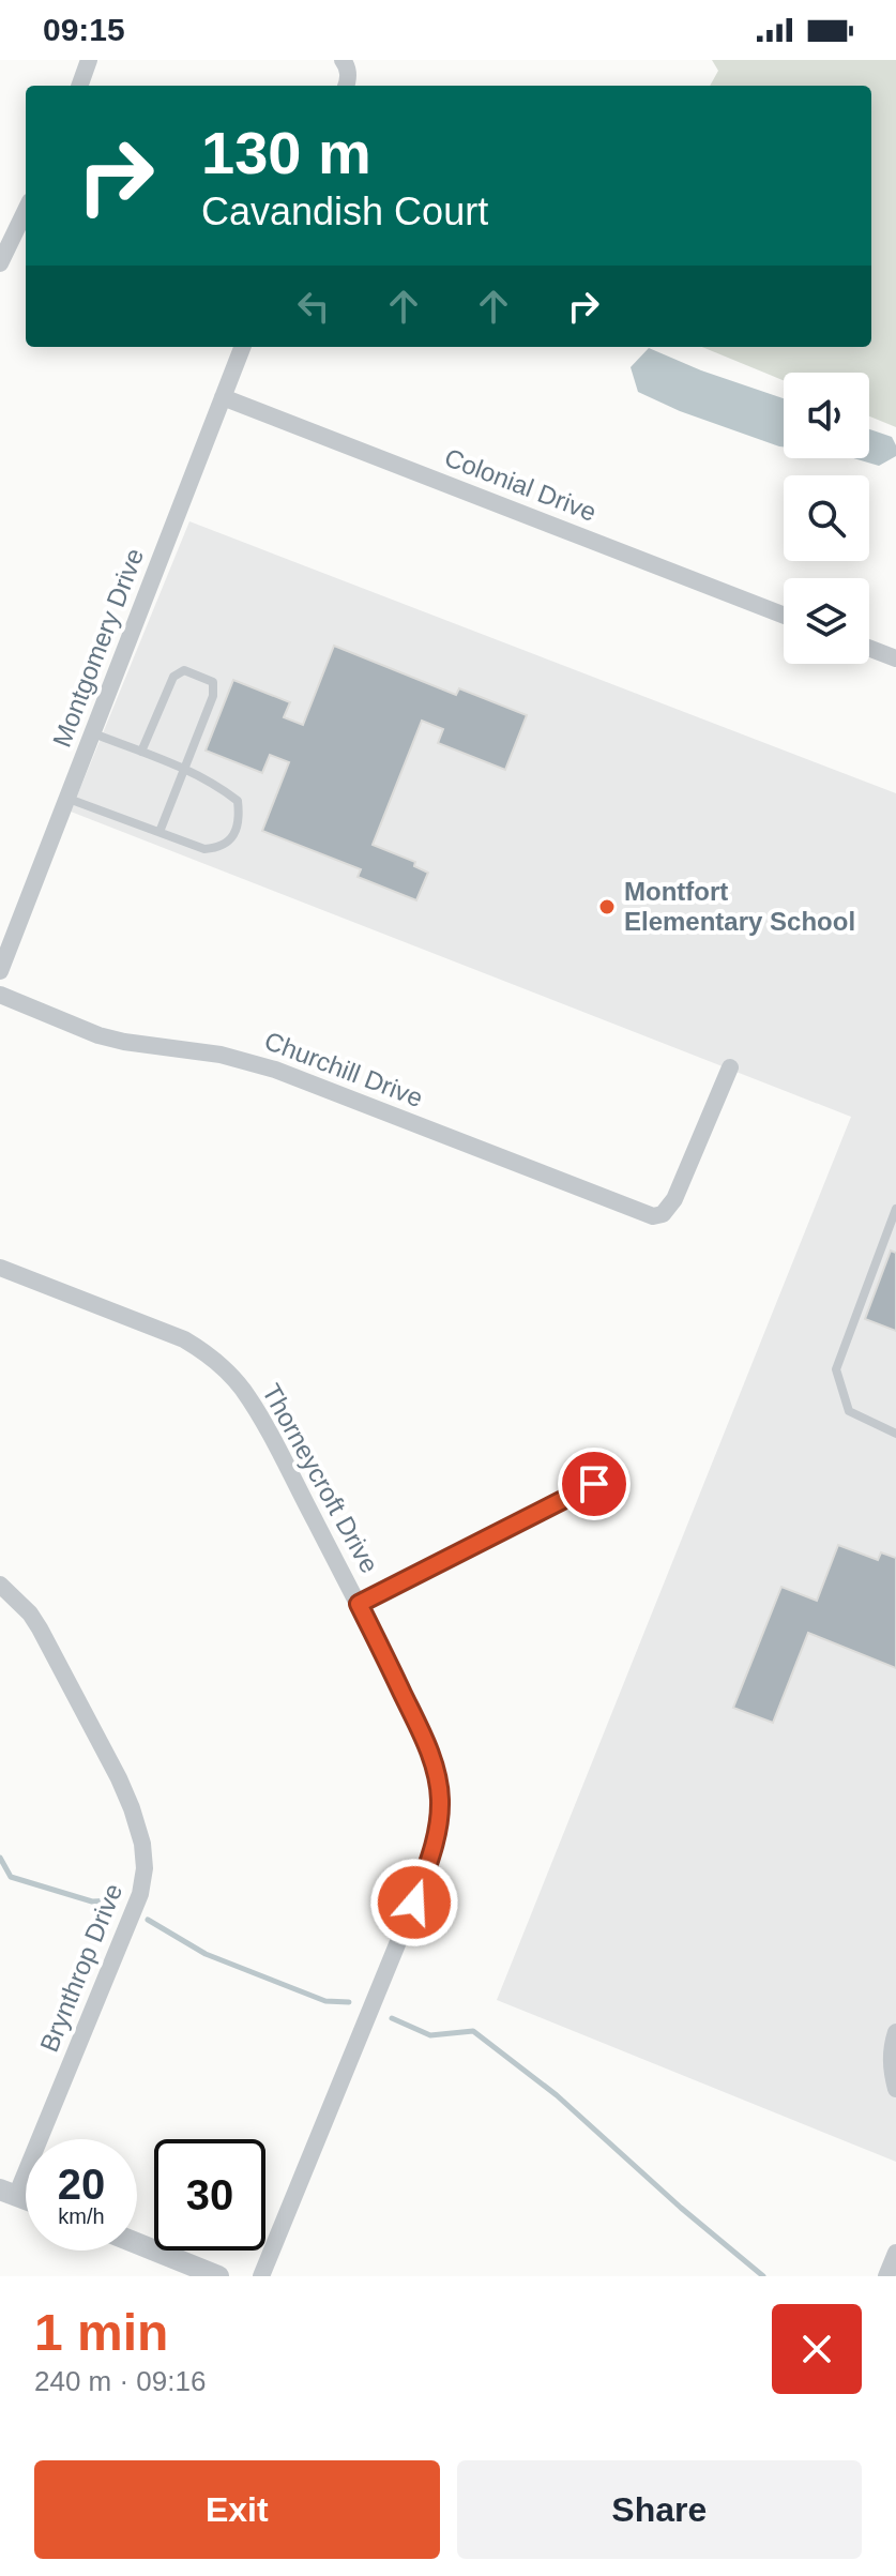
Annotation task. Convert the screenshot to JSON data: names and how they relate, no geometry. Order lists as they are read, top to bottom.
{
  "streets": {
    "street": [
      "Colonial Drive",
      "Montgomery Drive",
      "Churchill Drive",
      "Thorneycroft Drive",
      "Brynthrop Drive"
    ]
  },
  "crossings": [
    ["Colonial Drive", "Montgomery Drive"]
  ],
  "places": ["Montfort Elementary School"],
  "page": {
    "status": "09:15",
    "turn": ["130 m", "Cavandish Court"],
    "speed": "20 km/h",
    "limit": "30",
    "heading": ["1 min", "240 m · 09:16"],
    "buttons": ["Exit", "Share"]
  }
}
